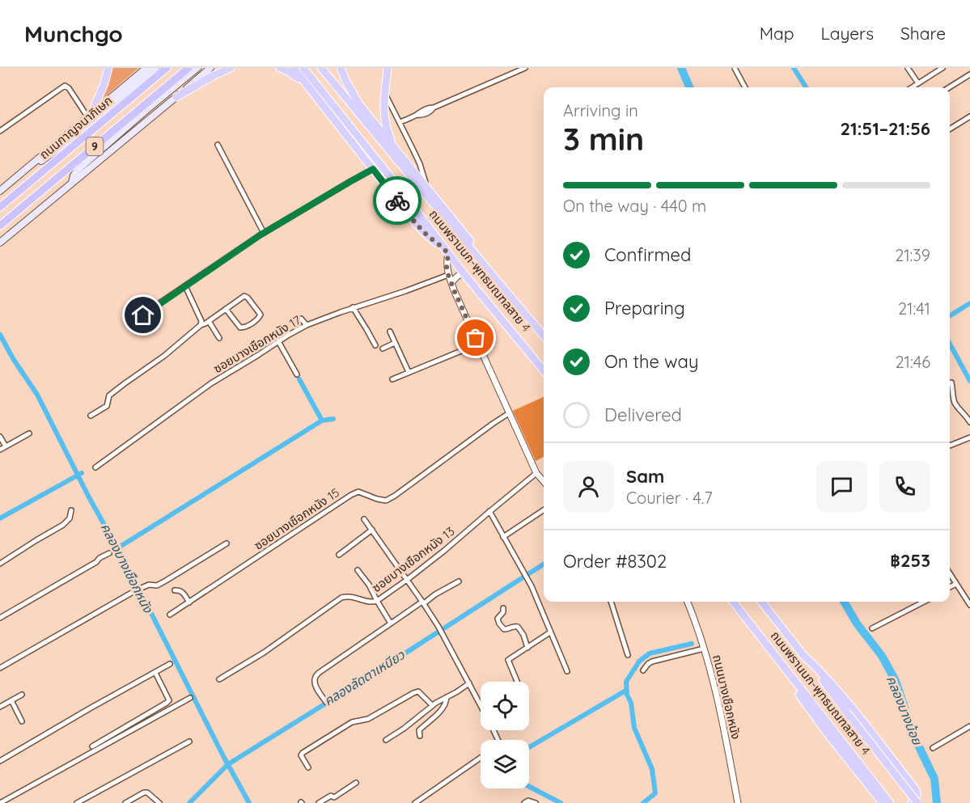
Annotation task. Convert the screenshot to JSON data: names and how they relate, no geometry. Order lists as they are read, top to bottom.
{
  "streets": {
    "highway": ["ถนนกาญจนาภิเษก", "9"],
    "main road": ["ถนนพรานนก-พุทธมณฑลสาย 4"],
    "street": [
      "ซอยบางเชือกหนัง 17",
      "ซอยบางเชือกหนัง 15",
      "ซอยบางเชือกหนัง 13",
      "ถนนบางเชือกหนัง"
    ]
  },
  "water": ["คลองบางเชือกหนัง", "คลองลัดตาเหนียว", "คลองบางน้อย"],
  "page": {
    "header": "Munchgo",
    "nav": ["Map", "Layers", "Share"],
    "heading": ["3 min", "Arriving in", "21:51–21:56"],
    "panel": [
      "Sam",
      "Courier · 4.7",
      "Order #8302",
      "฿253"
    ],
    "bar": "On the way · 440 m",
    "list": [
      ["Confirmed", "21:39"],
      ["Preparing", "21:41"],
      ["On the way", "21:46"],
      "Delivered"
    ]
  }
}
